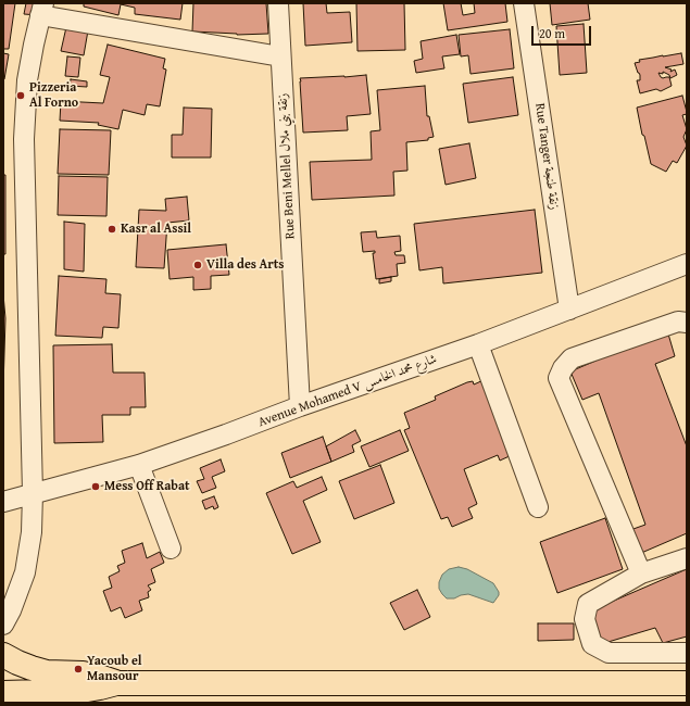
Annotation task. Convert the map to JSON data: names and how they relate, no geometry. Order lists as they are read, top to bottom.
{
  "streets": {
    "street": ["Rue Tanger زنقة طنجة", "Rue Beni Mellel زنقة بني ملال", "Avenue Mohamed V شارع محمد الخامس"]
  },
  "crossings": [
    ["Rue Tanger زنقة طنجة", "Avenue Mohamed V شارع محمد الخامس"],
    ["Rue Beni Mellel زنقة بني ملال", "Avenue Mohamed V شارع محمد الخامس"]
  ],
  "places": [
    "Pizzeria Al Forno",
    "Kasr al Assil",
    "Villa des Arts",
    "Mess Off Rabat",
    "Yacoub el Mansour"
  ],
  "scale_bar": "20 m"
}
